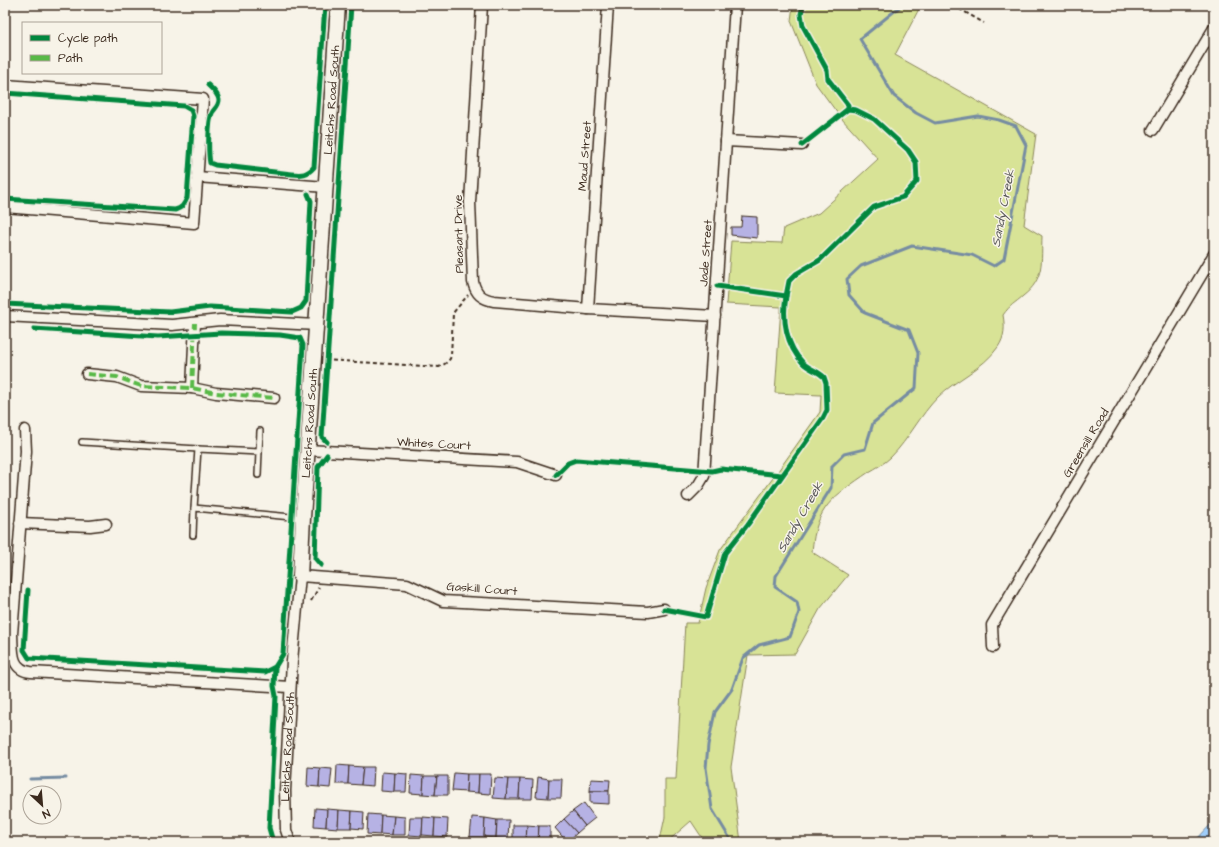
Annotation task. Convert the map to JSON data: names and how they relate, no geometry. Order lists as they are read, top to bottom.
{
  "streets": {
    "street": [
      "Leitchs Road South",
      "Maud Street",
      "Pleasant Drive",
      "Jade Street",
      "Greensill Road",
      "Whites Court",
      "Gaskill Court"
    ]
  },
  "crossings": [
    ["Leitchs Road South", "Whites Court"],
    ["Leitchs Road South", "Gaskill Court"],
    ["Maud Street", "Pleasant Drive"],
    ["Pleasant Drive", "Jade Street"]
  ],
  "water": ["Sandy Creek"],
  "legend": ["Cycle path", "Path"],
  "north": "bottom right"
}
